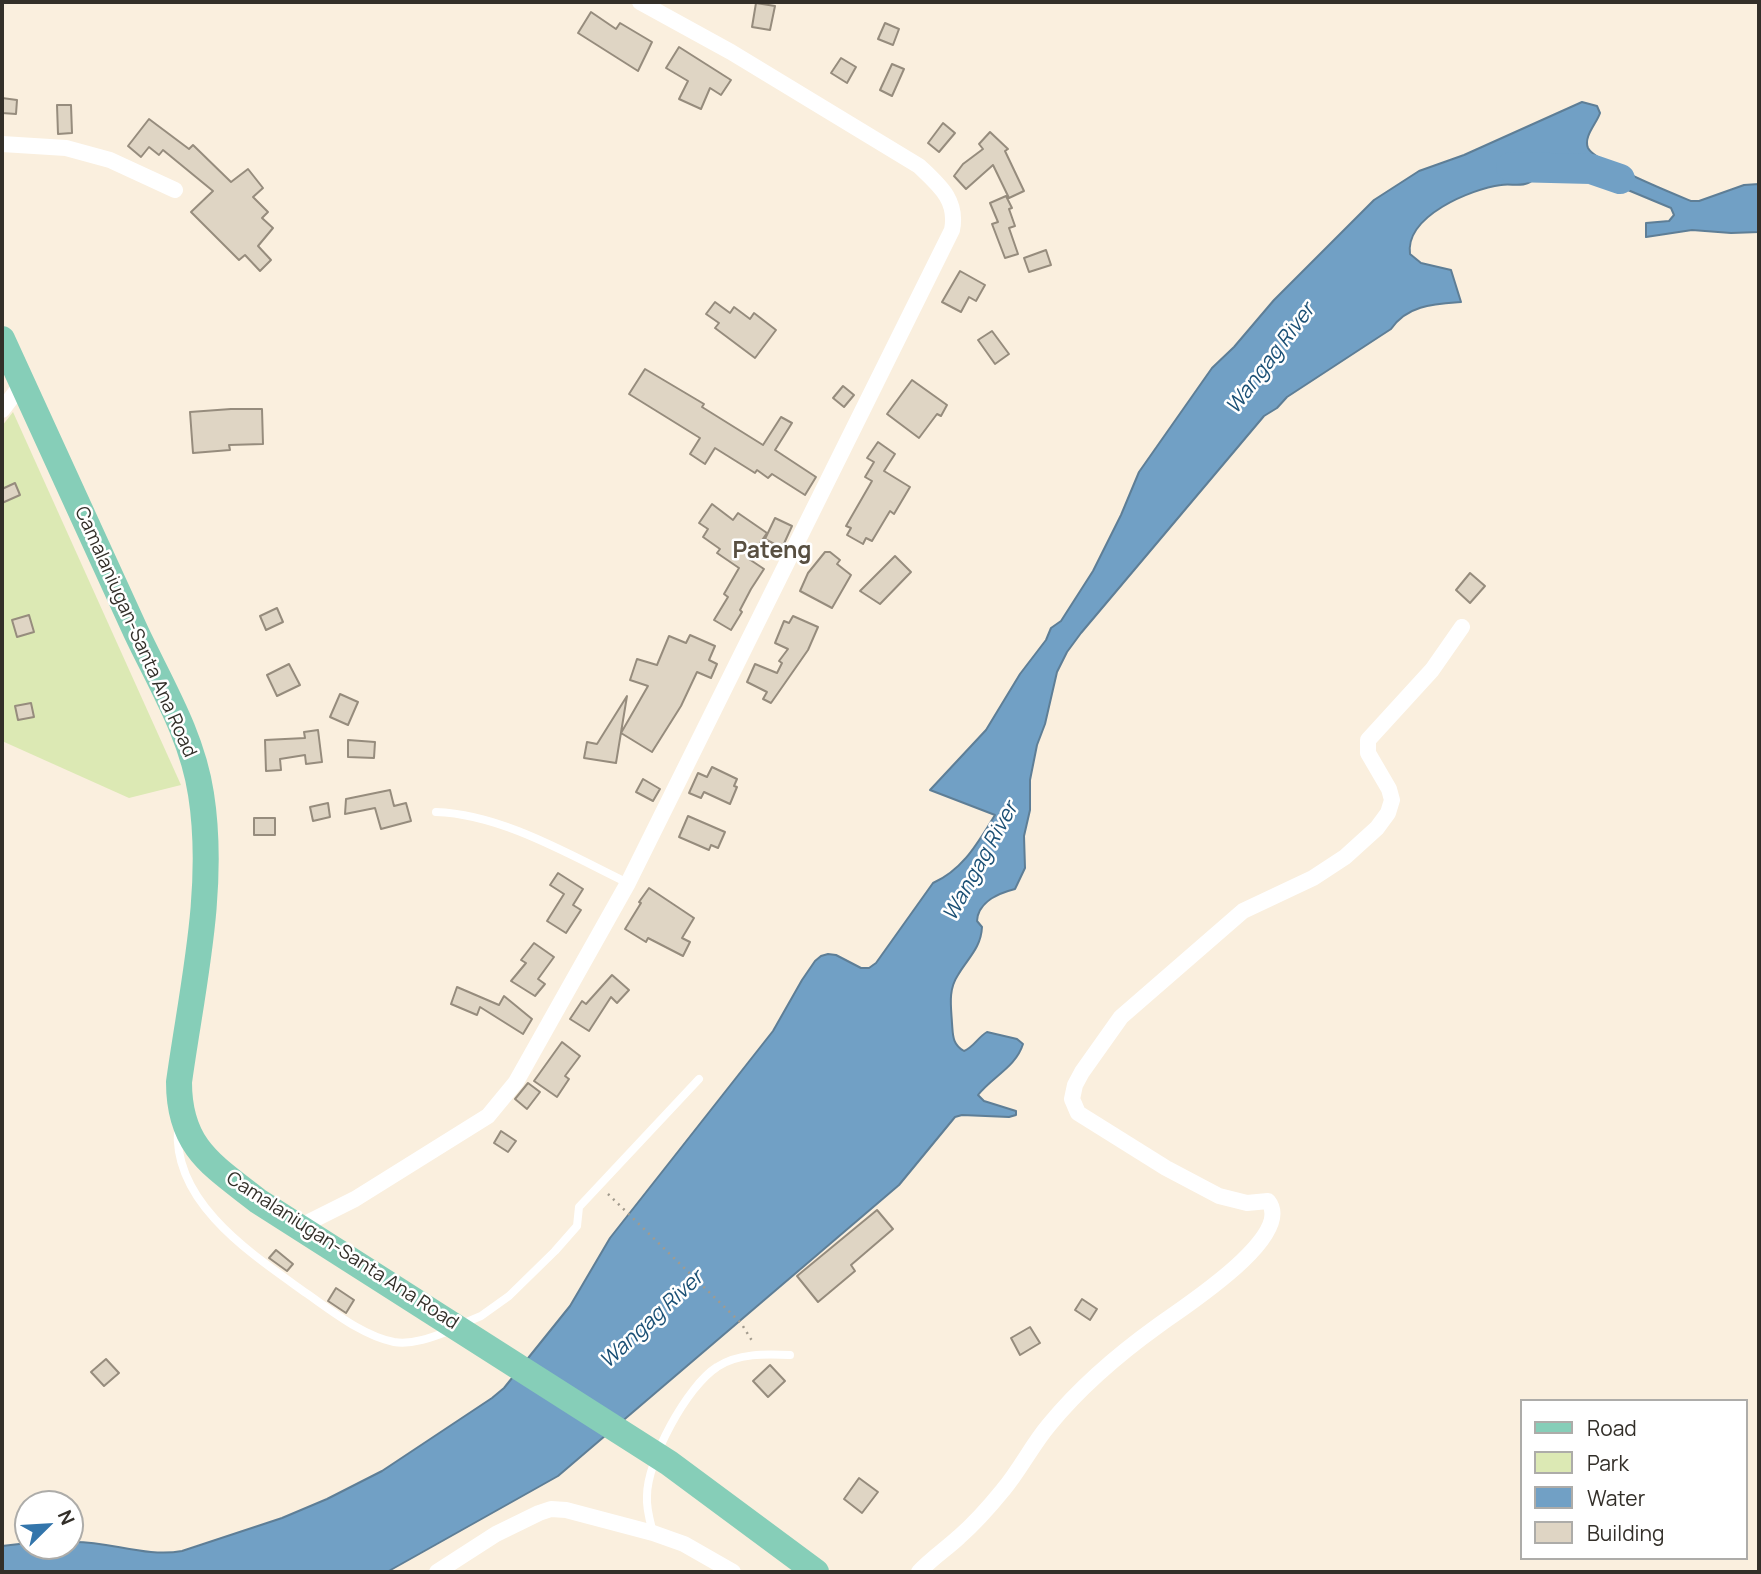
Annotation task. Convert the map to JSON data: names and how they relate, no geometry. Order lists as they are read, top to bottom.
{
  "streets": {
    "main road": ["Camalaniugan-Santa Ana Road"]
  },
  "districts": ["Pateng"],
  "water": ["Wangag River"],
  "legend": [
    "Road",
    "Park",
    "Water",
    "Building"
  ],
  "north": "top right"
}
